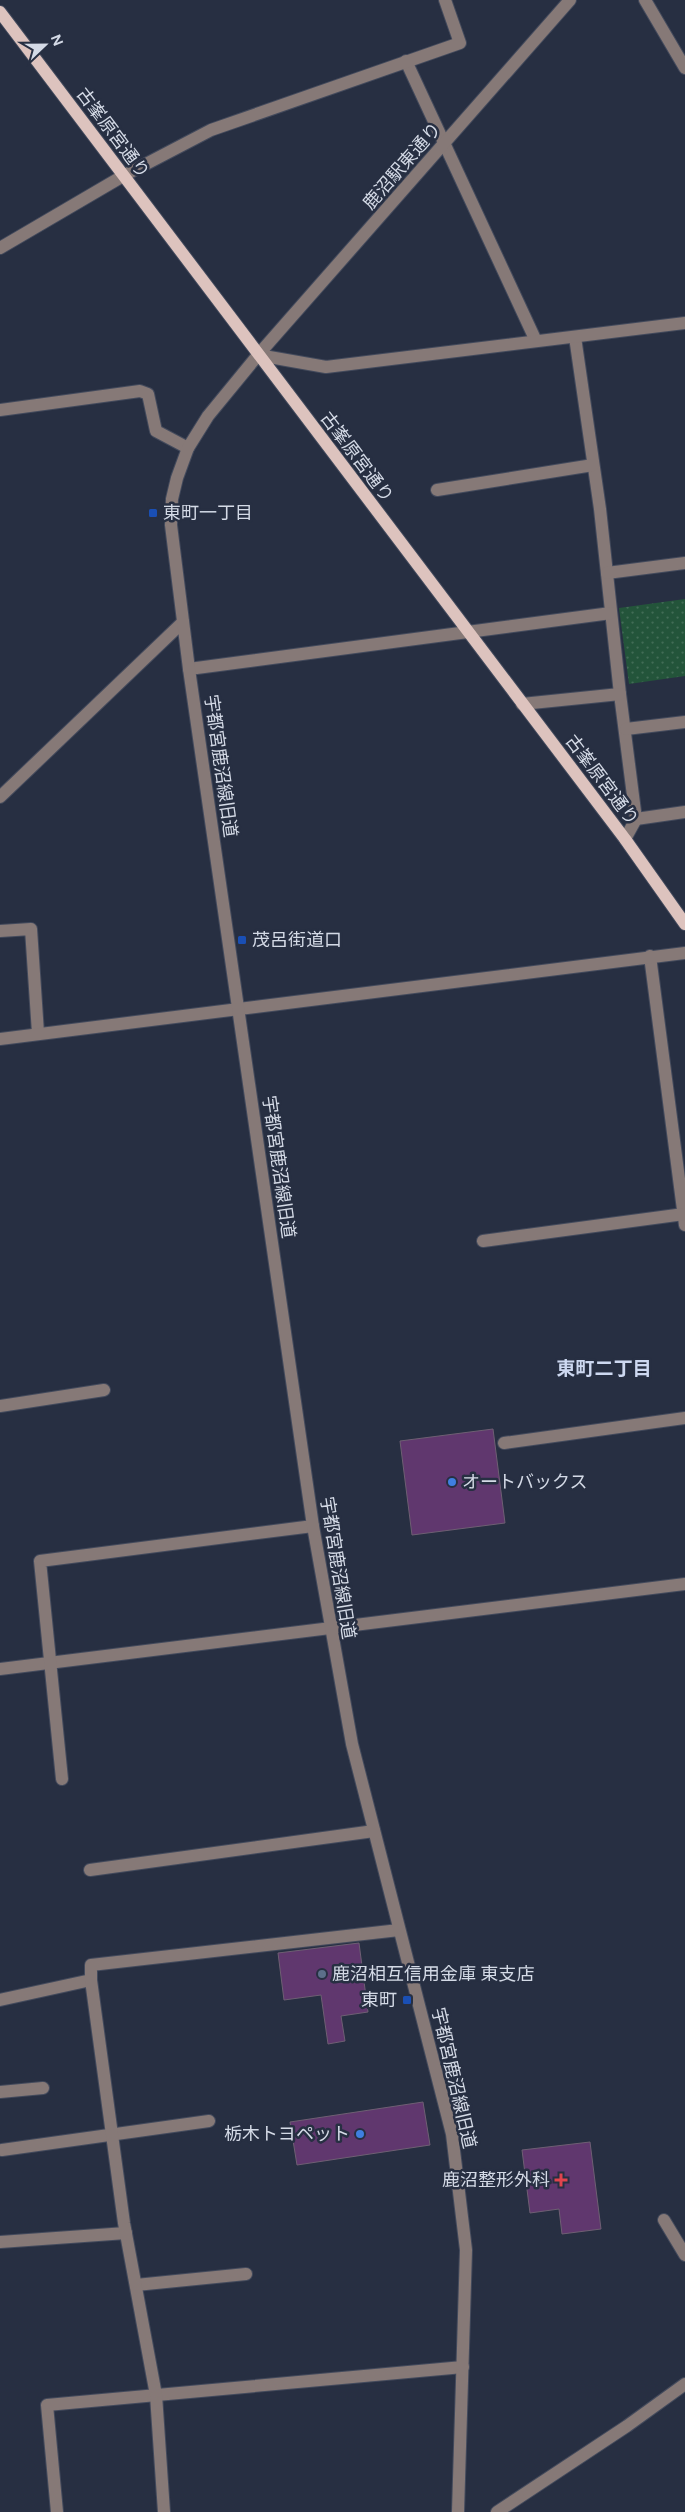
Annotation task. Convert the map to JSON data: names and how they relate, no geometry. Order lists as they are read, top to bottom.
{
  "streets": {
    "main road": ["古峯原宮通り"],
    "street": ["鹿沼駅東通り", "宇都宮鹿沼線旧道"]
  },
  "crossings": [
    ["古峯原宮通り", "鹿沼駅東通り"],
    ["鹿沼駅東通り", "宇都宮鹿沼線旧道"]
  ],
  "districts": ["東町二丁目"],
  "places": {
    "transit": ["東町一丁目", "茂呂街道口", "東町"],
    "other": ["オートバックス", "鹿沼相互信用金庫 東支店", "栃木トヨペット"],
    "health": ["鹿沼整形外科"]
  },
  "north": "right"
}
